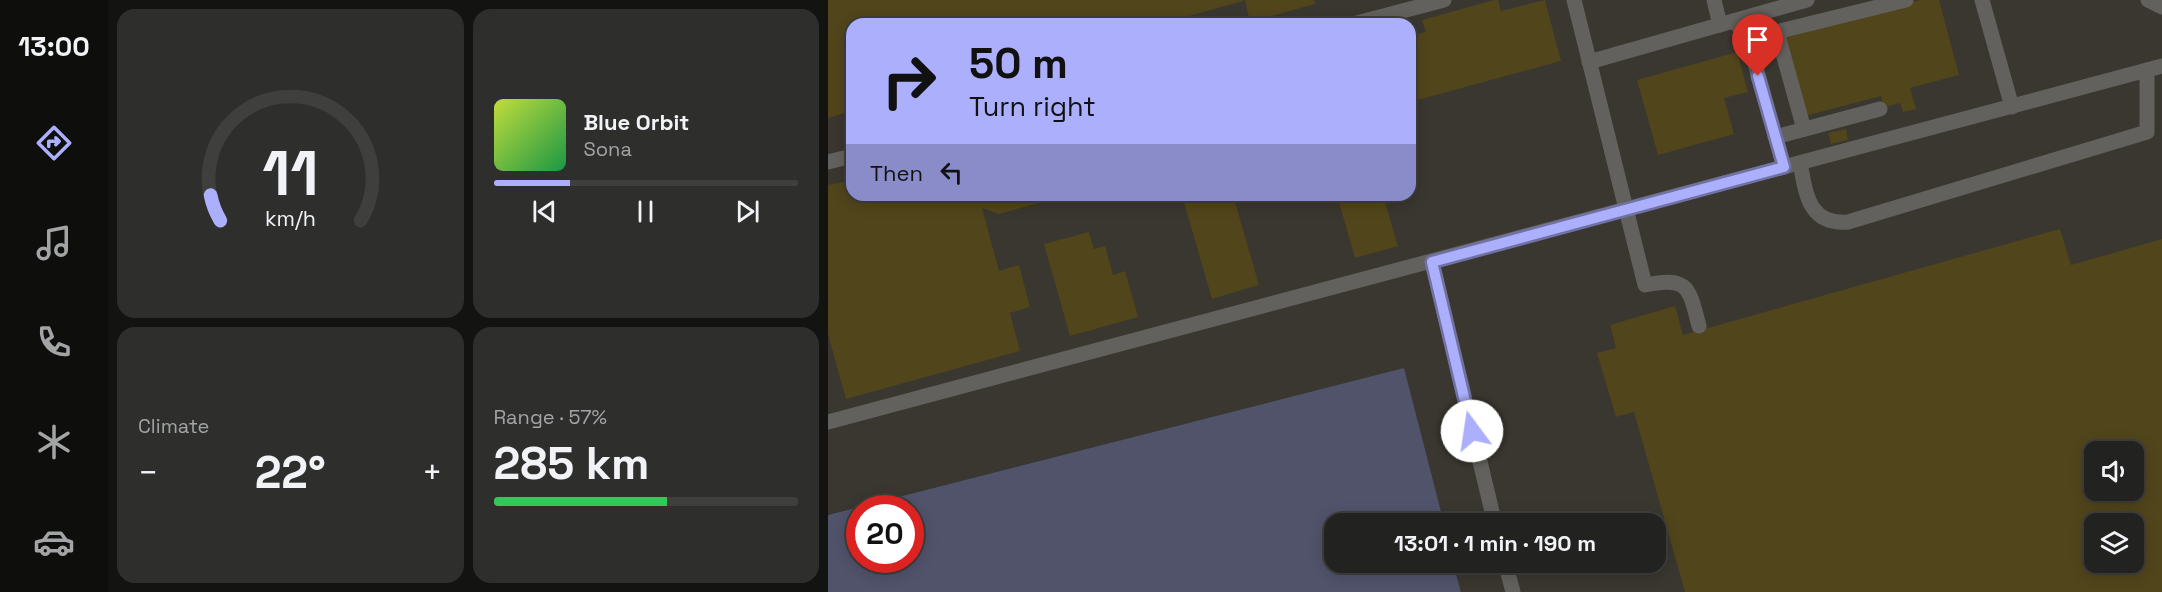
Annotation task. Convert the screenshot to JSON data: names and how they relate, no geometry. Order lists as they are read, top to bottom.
{
  "page": {
    "tabs": "13:00",
    "turn": ["50 m", "Turn right"],
    "song": ["Blue Orbit", "Sona"],
    "then": "Then",
    "tile": [
      "Climate",
      ["Range · 57%", "285 km"]
    ],
    "heat": ["−", "22°", "+"],
    "limit": "20",
    "trip": "13:01 · 1 min · 190 m",
    "gauge": ["11", "km/h"]
  }
}
